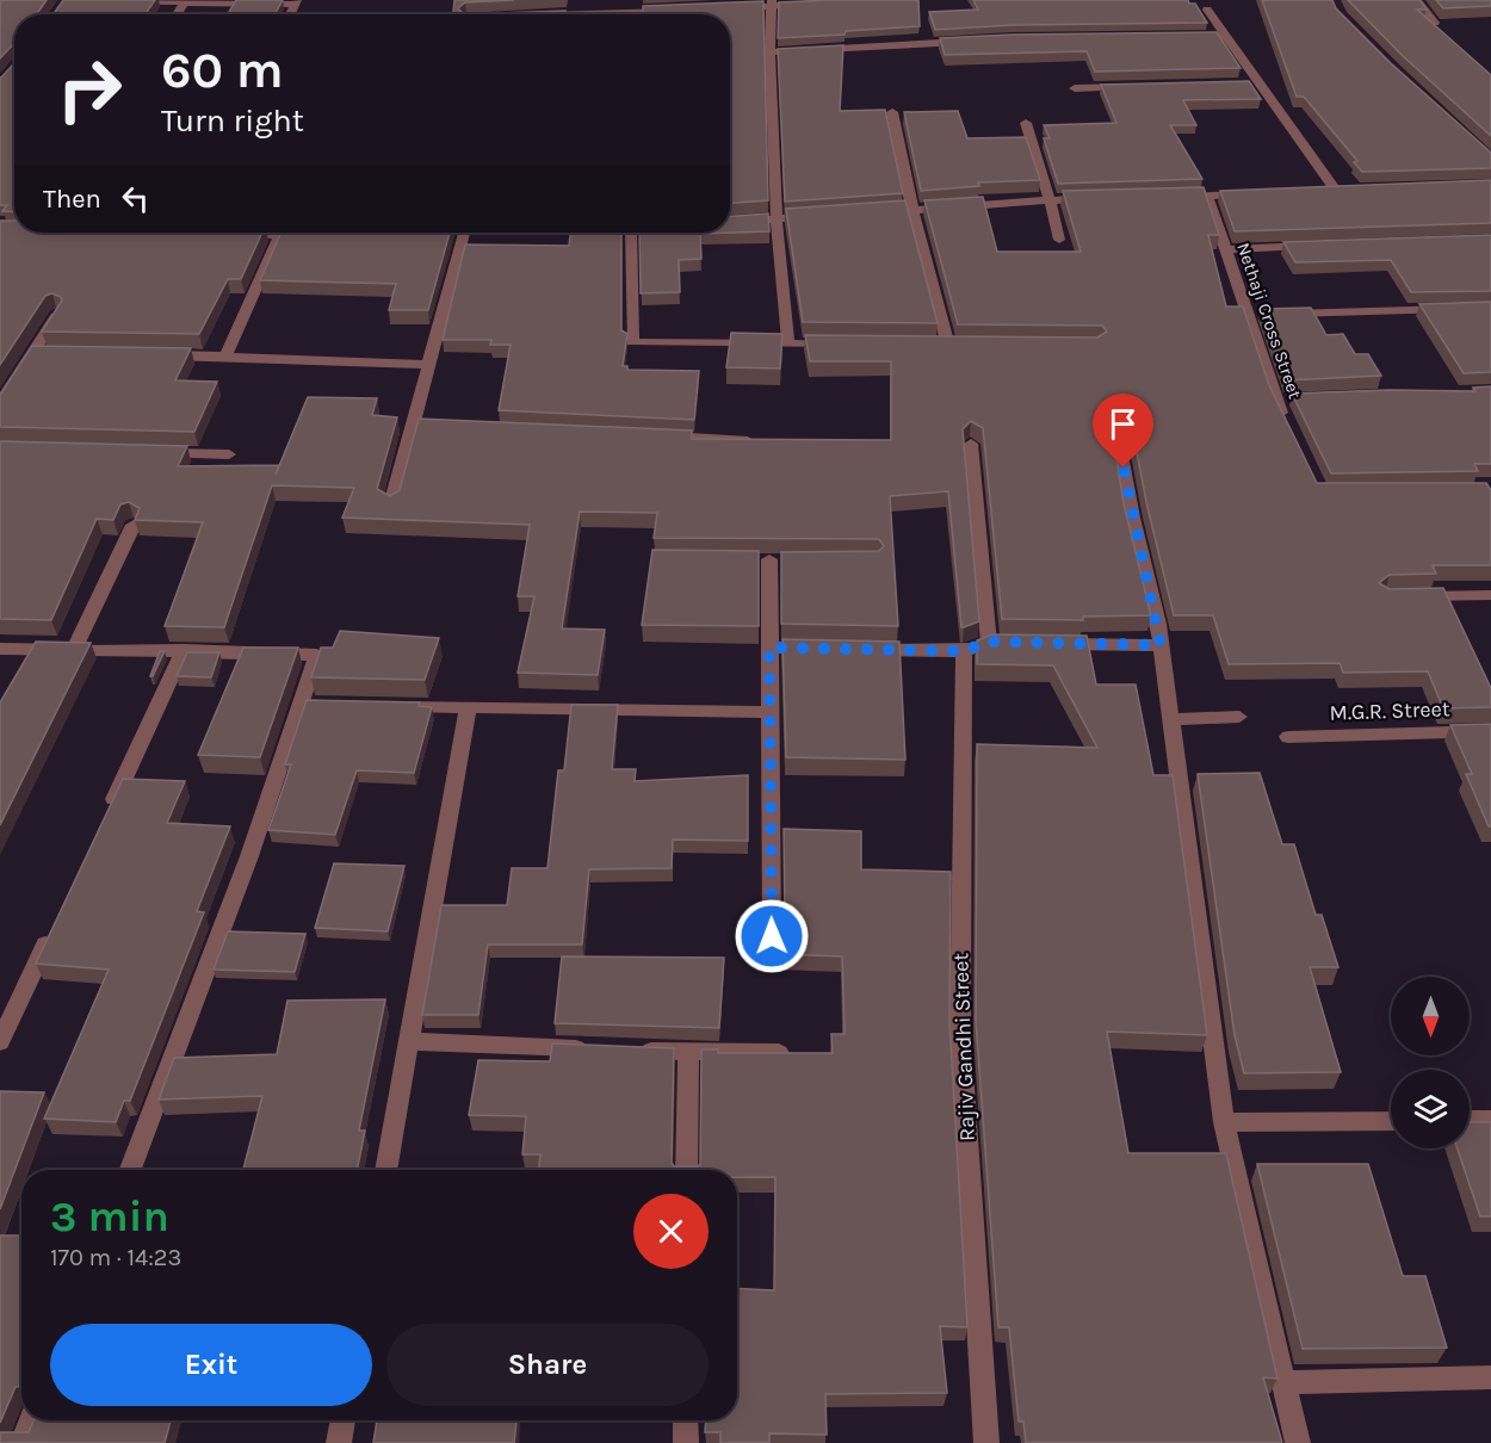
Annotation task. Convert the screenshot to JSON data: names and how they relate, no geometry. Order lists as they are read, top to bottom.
{
  "streets": {
    "street": ["Nethaji Cross Street", "M.G.R. Street", "Rajiv Gandhi Street"]
  },
  "north": "bottom",
  "page": {
    "turn": ["60 m", "Turn right"],
    "then": "Then",
    "heading": ["3 min", "170 m · 14:23"],
    "buttons": ["Exit", "Share"]
  }
}
